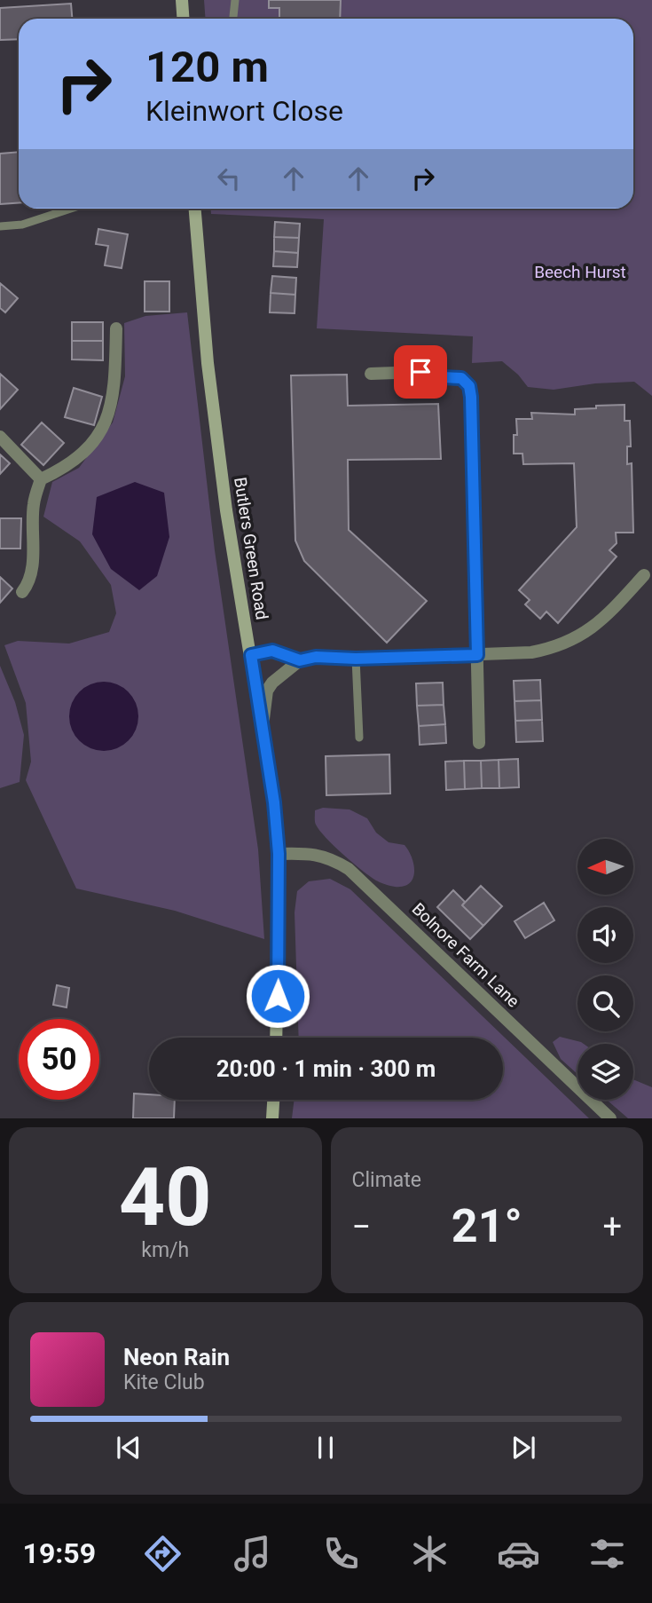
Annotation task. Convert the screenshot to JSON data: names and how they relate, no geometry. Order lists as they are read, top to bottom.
{
  "streets": {
    "main road": ["Butlers Green Road"],
    "street": ["Bolnore Farm Lane"]
  },
  "crossings": [
    ["Butlers Green Road", "Bolnore Farm Lane"]
  ],
  "parks": ["Beech Hurst"],
  "north": "left",
  "page": {
    "turn": ["120 m", "Kleinwort Close"],
    "limit": "50",
    "trip": "20:00 · 1 min · 300 m",
    "tile": [
      ["40", "km/h"],
      "Climate"
    ],
    "heat": ["−", "21°", "+"],
    "song": ["Neon Rain", "Kite Club"],
    "tabs": "19:59"
  }
}
